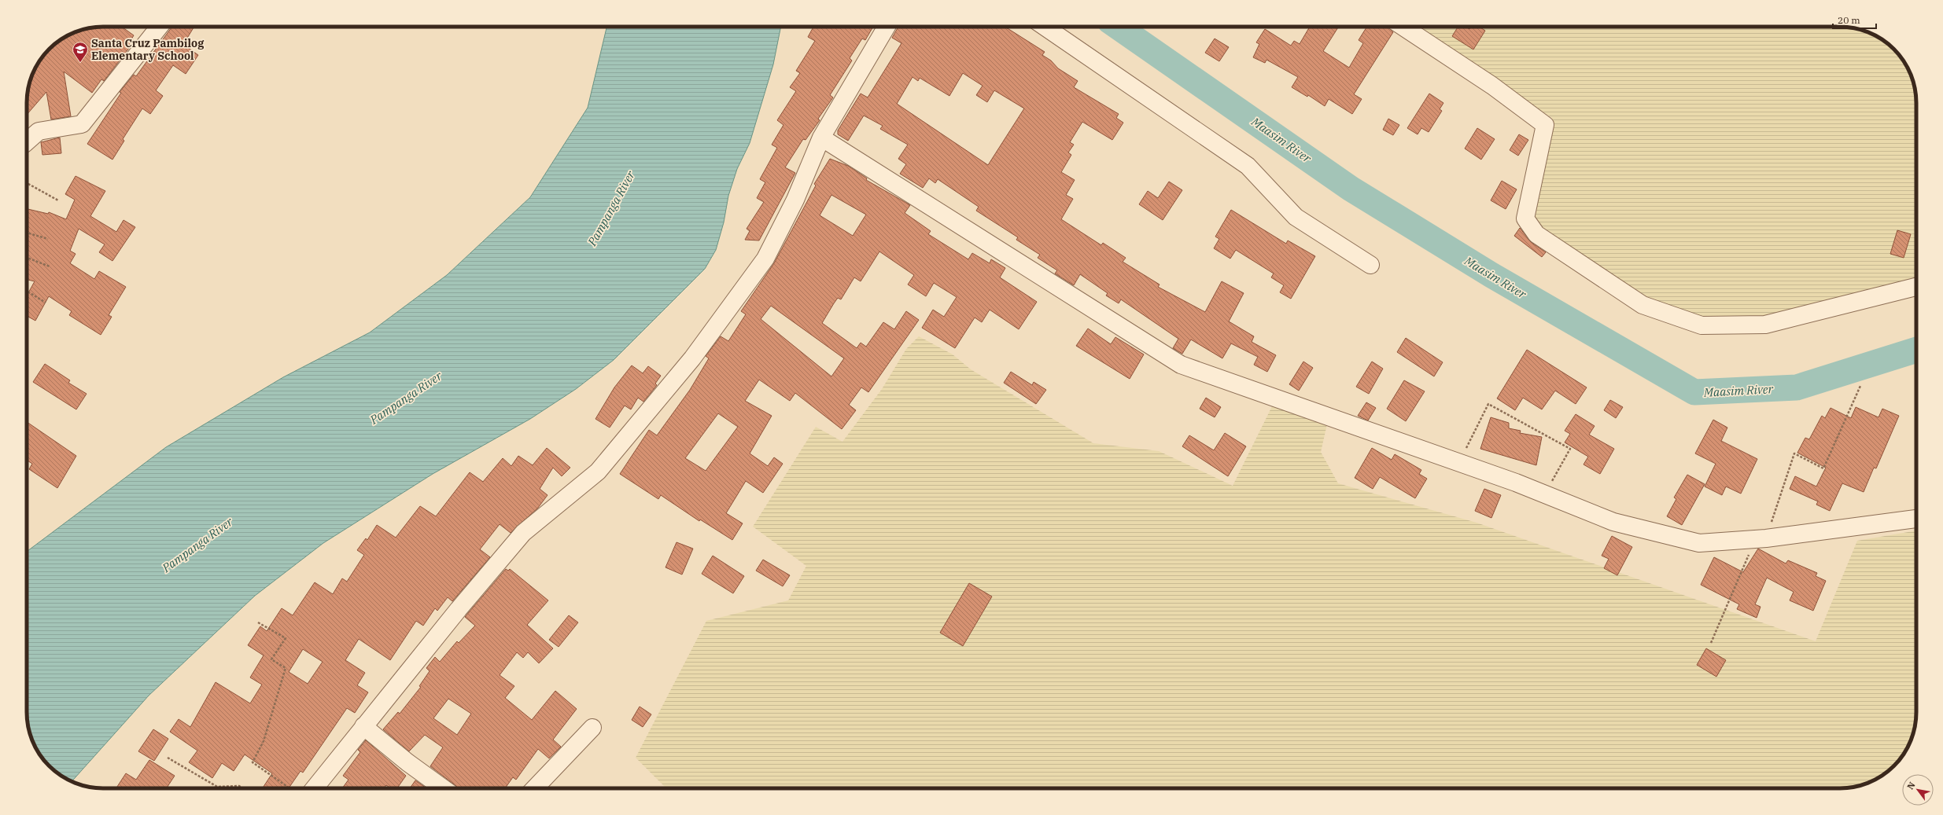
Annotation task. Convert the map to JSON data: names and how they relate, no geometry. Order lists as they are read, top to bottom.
{
  "water": ["Maasim River", "Pampanga River"],
  "places": {
    "school or university": ["Santa Cruz Pambilog Elementary School"]
  },
  "scale_bar": "20 m",
  "north": "top left"
}
